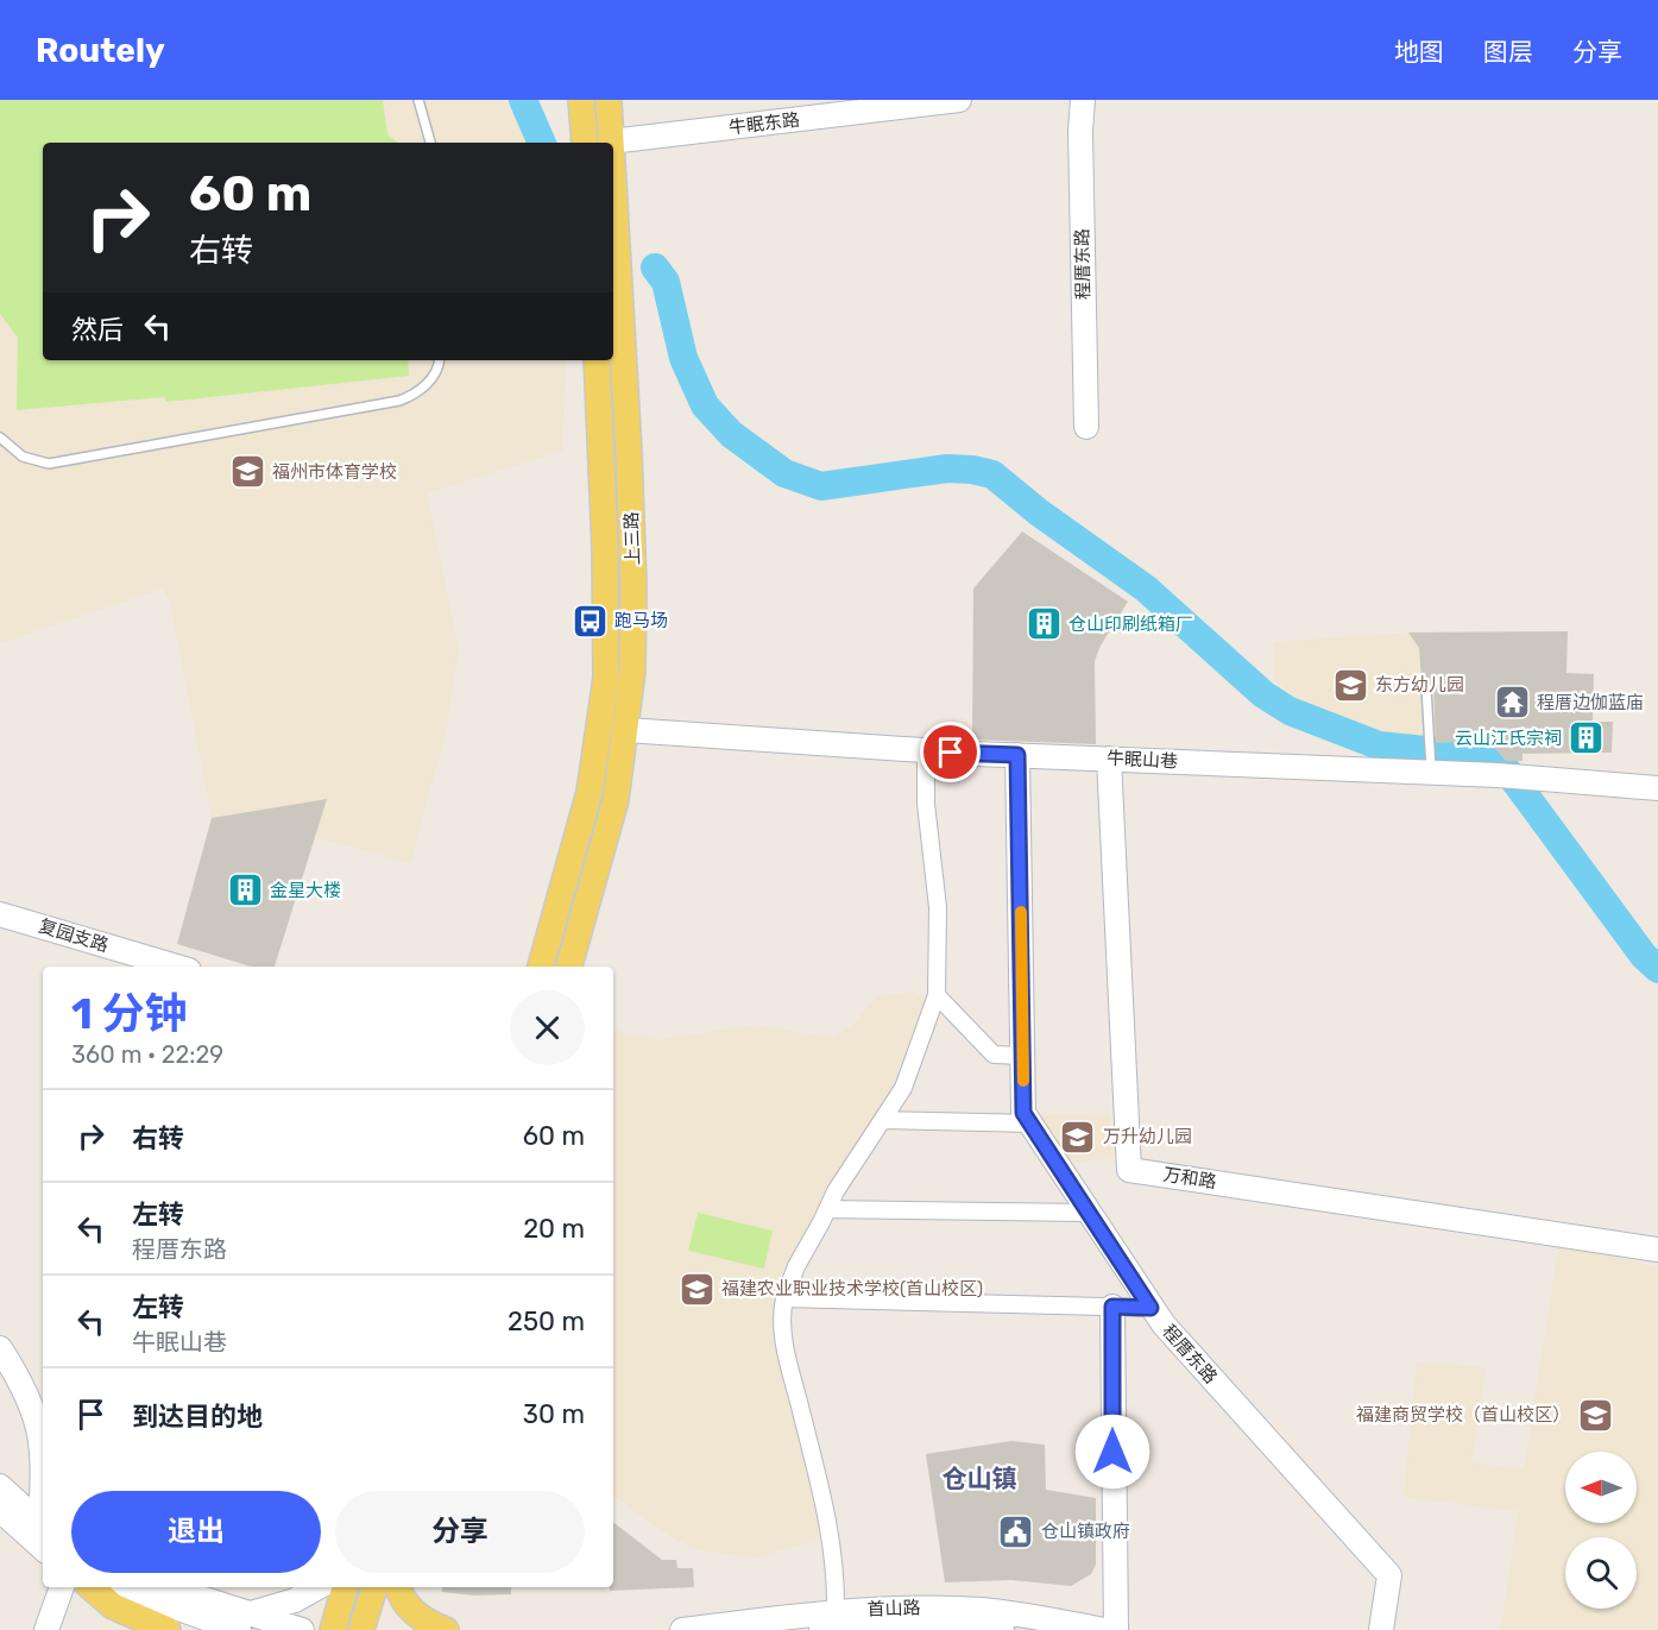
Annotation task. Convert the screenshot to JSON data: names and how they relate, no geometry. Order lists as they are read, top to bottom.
{
  "streets": {
    "main road": ["上三路"],
    "street": [
      "牛眠东路",
      "程厝东路",
      "牛眠山巷",
      "复园支路",
      "万和路",
      "首山路"
    ]
  },
  "crossings": [
    ["牛眠东路", "上三路"],
    ["程厝东路", "牛眠山巷"],
    ["上三路", "牛眠山巷"],
    ["牛眠山巷", "万和路"]
  ],
  "districts": ["仓山镇"],
  "places": {
    "school or university": [
      "福州市体育学校",
      "东方幼儿园",
      "万升幼儿园",
      "福建农业职业技术学校(首山校区)",
      "福建商贸学校（首山校区）"
    ],
    "bus stop": ["跑马场"],
    "building": ["仓山印刷纸箱厂", "云山江氏宗祠", "金星大楼"],
    "temple": ["程厝边伽蓝庙"],
    "public building": ["仓山镇政府"]
  },
  "north": "left",
  "page": {
    "header": "Routely",
    "nav": ["地图", "图层", "分享"],
    "turn": ["60 m", "右转"],
    "then": "然后",
    "heading": ["1 分钟", "360 m · 22:29"],
    "list": [
      {
        "name": "右转",
        "value": "60 m"
      },
      {
        "name": "左转",
        "note": "程厝东路",
        "value": "20 m"
      },
      {
        "name": "左转",
        "note": "牛眠山巷",
        "value": "250 m"
      },
      {
        "name": "到达目的地",
        "value": "30 m"
      }
    ],
    "buttons": ["退出", "分享"]
  }
}
